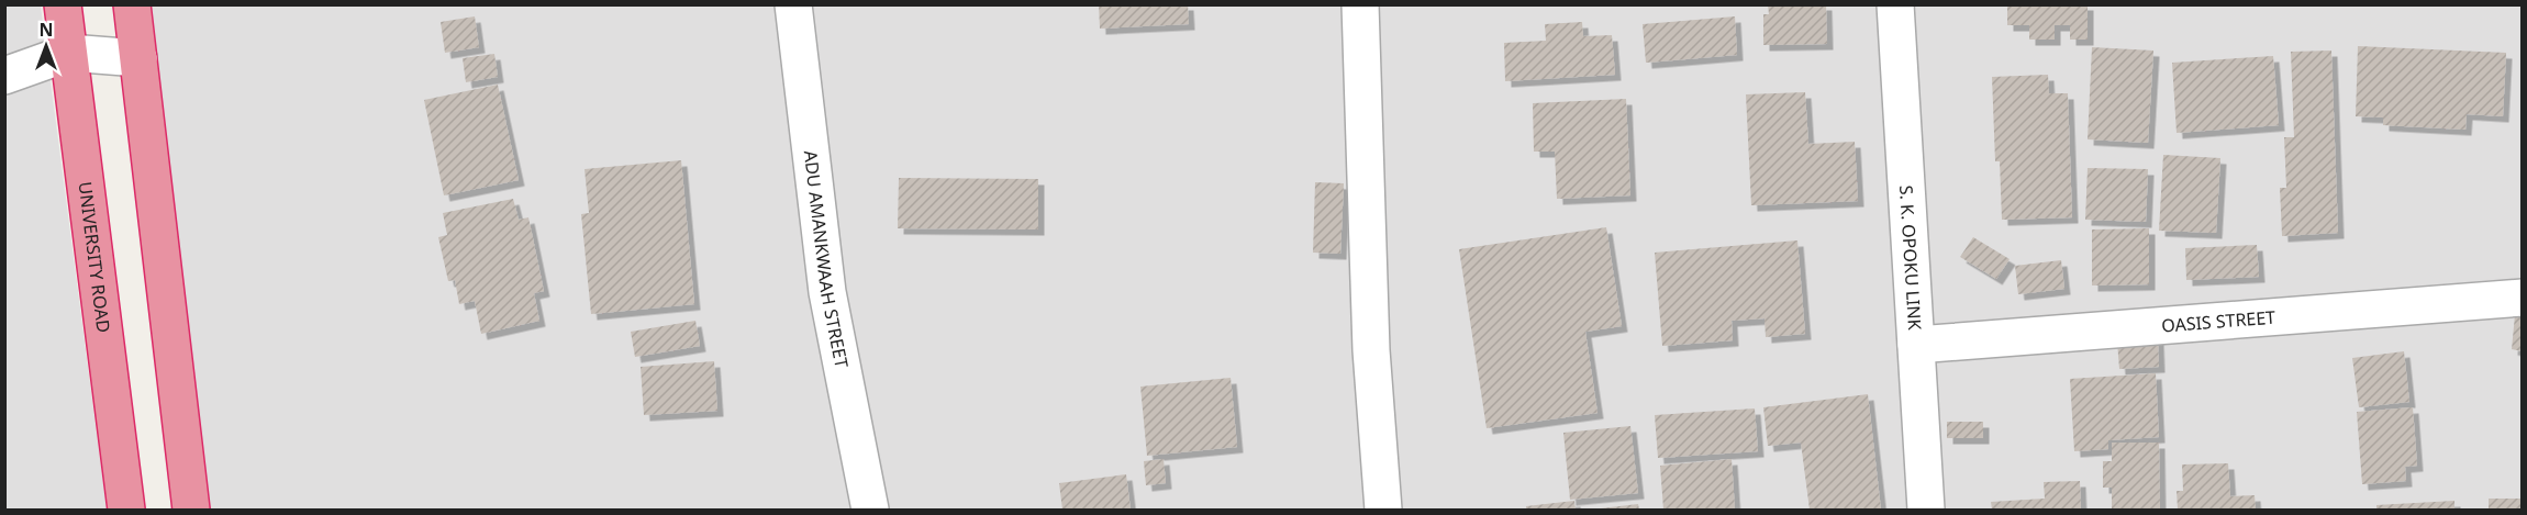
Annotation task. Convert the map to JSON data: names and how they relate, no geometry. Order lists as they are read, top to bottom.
{
  "streets": {
    "highway": ["UNIVERSITY ROAD"],
    "street": ["ADU AMANKWAAH STREET", "S. K. OPOKU LINK", "OASIS STREET"]
  },
  "crossings": [
    ["S. K. OPOKU LINK", "OASIS STREET"]
  ],
  "north": "top"
}
